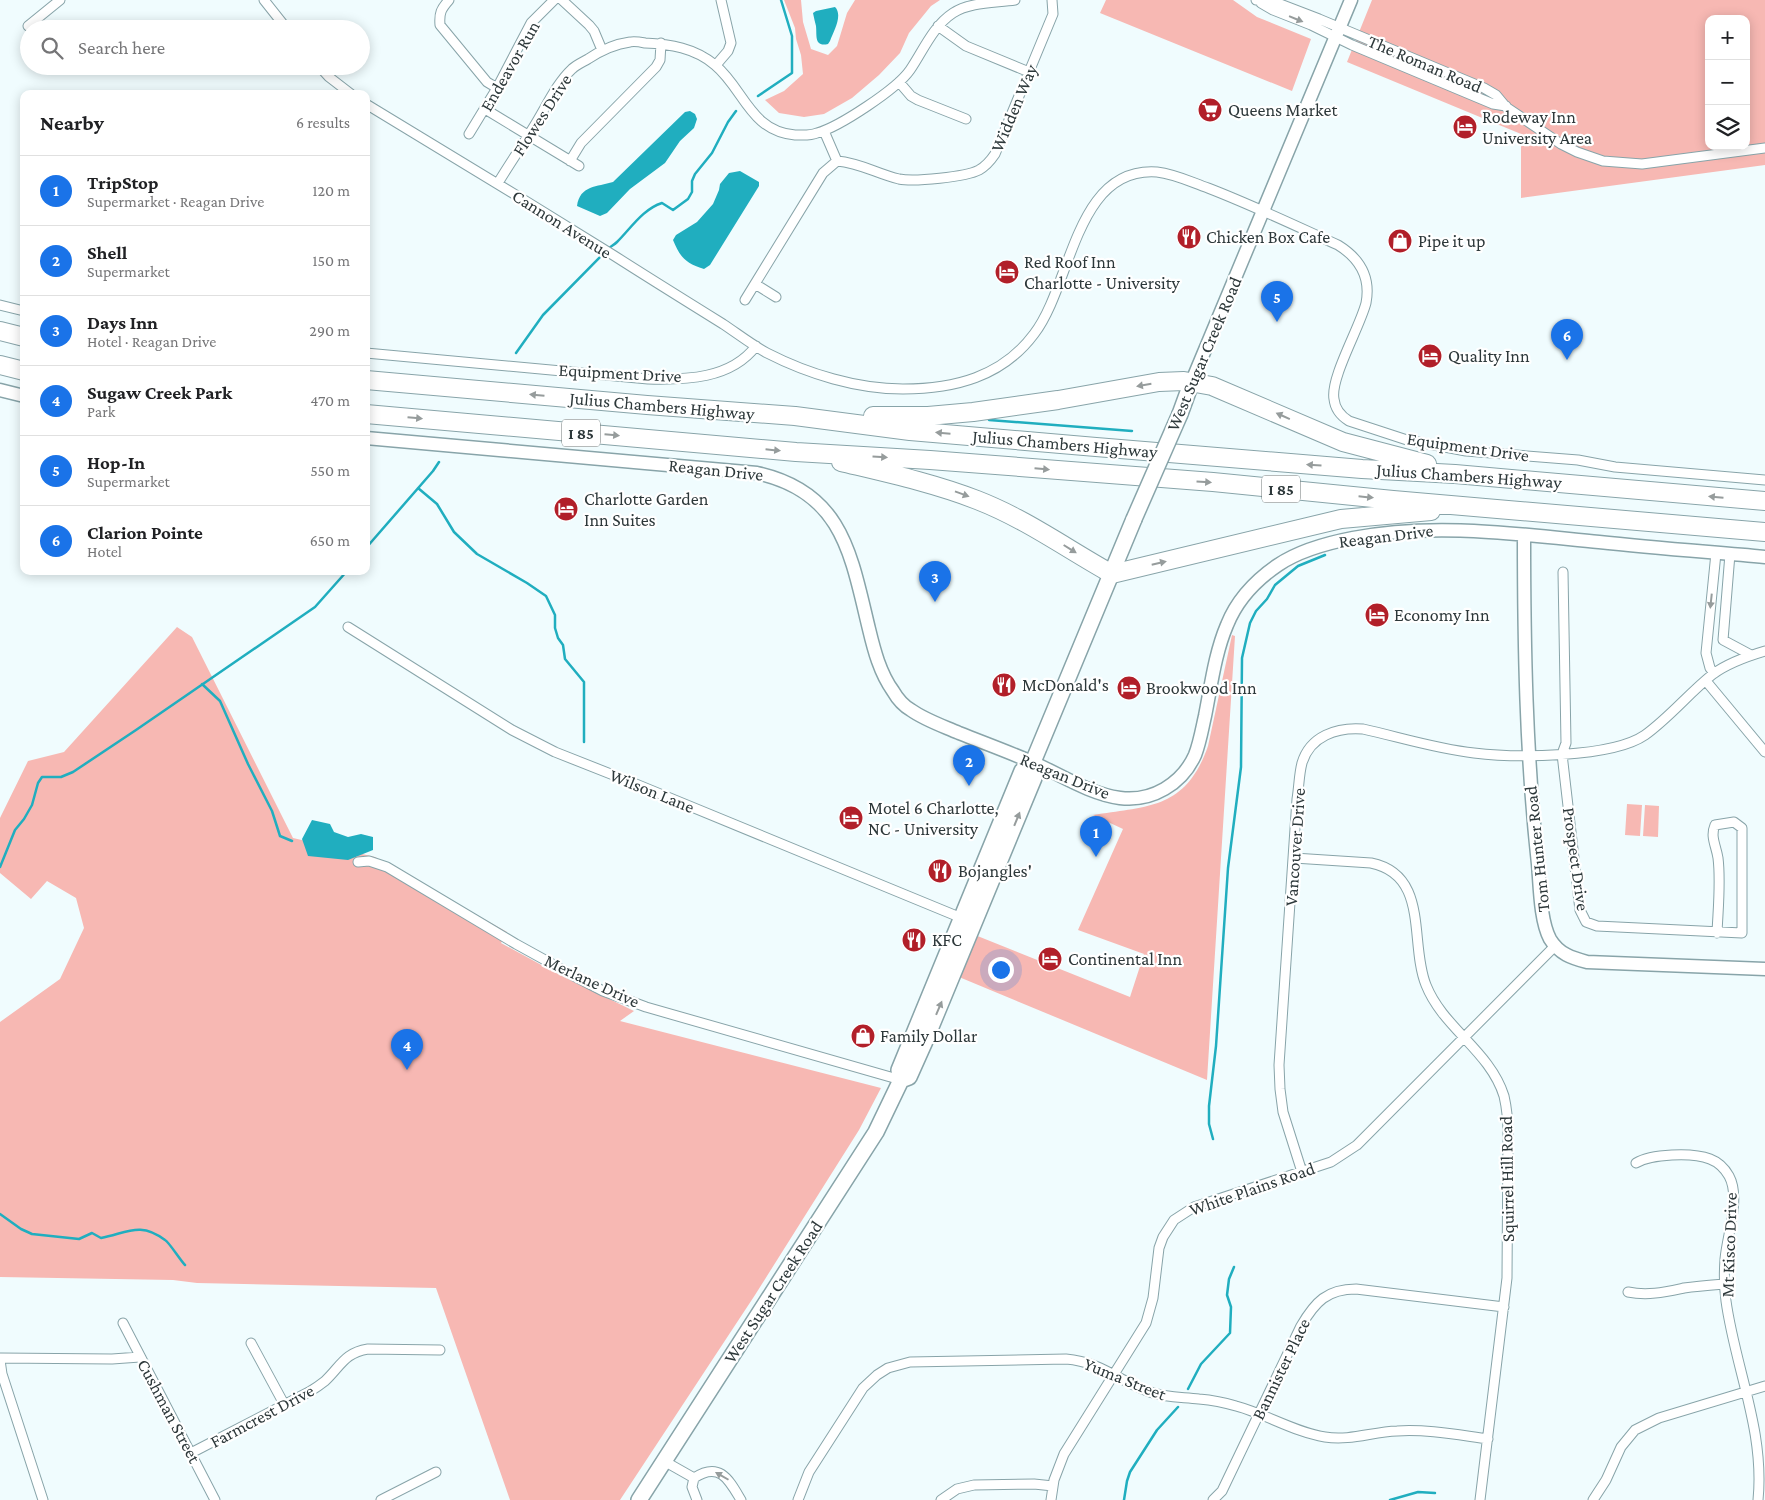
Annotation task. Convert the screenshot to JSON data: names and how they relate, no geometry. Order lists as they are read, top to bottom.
{
  "streets": {
    "highway": ["Julius Chambers Highway", "I 85"],
    "main road": ["West Sugar Creek Road"],
    "street": [
      "The Roman Road",
      "Endeavor Run",
      "Widden Way",
      "Flowes Drive",
      "Cannon Avenue",
      "Equipment Drive",
      "Reagan Drive",
      "Wilson Lane",
      "Vancouver Drive",
      "Tom Hunter Road",
      "Prospect Drive",
      "Merlane Drive",
      "Squirrel Hill Road",
      "White Plains Road",
      "Mt Kisco Drive",
      "Bannister Place",
      "Yuma Street",
      "Cushman Street",
      "Farmcrest Drive"
    ]
  },
  "crossings": [
    ["The Roman Road", "West Sugar Creek Road"],
    ["Flowes Drive", "Cannon Avenue"],
    ["Cannon Avenue", "Equipment Drive"],
    ["West Sugar Creek Road", "Equipment Drive"],
    ["West Sugar Creek Road", "Reagan Drive"],
    ["West Sugar Creek Road", "Wilson Lane"],
    ["West Sugar Creek Road", "Merlane Drive"],
    ["Reagan Drive", "Tom Hunter Road"],
    ["Vancouver Drive", "Tom Hunter Road"],
    ["Vancouver Drive", "Squirrel Hill Road"],
    ["Vancouver Drive", "White Plains Road"],
    ["Tom Hunter Road", "White Plains Road"],
    ["Squirrel Hill Road", "White Plains Road"],
    ["Squirrel Hill Road", "Bannister Place"],
    ["Squirrel Hill Road", "Yuma Street"],
    ["White Plains Road", "Yuma Street"],
    ["Bannister Place", "Yuma Street"],
    ["Cushman Street", "Farmcrest Drive"]
  ],
  "places": {
    "supermarket": ["Queens Market"],
    "hotel": [
      "Rodeway Inn University Area",
      "Red Roof Inn Charlotte - University",
      "Quality Inn",
      "Charlotte Garden Inn Suites",
      "Economy Inn",
      "Brookwood Inn",
      "Motel 6 Charlotte, NC - University",
      "Continental Inn"
    ],
    "restaurant": [
      "Chicken Box Cafe",
      "McDonald's",
      "Bojangles'",
      "KFC"
    ],
    "shop": ["Pipe it up", "Family Dollar"]
  },
  "page": {
    "map_buttons": ["+", "−"],
    "search": "Search here",
    "heading": ["Nearby", "6 results"],
    "list": [
      {
        "mark": "1",
        "name": "TripStop",
        "note": "Supermarket · Reagan Drive",
        "value": "120 m"
      },
      {
        "mark": "2",
        "name": "Shell",
        "note": "Supermarket",
        "value": "150 m"
      },
      {
        "mark": "3",
        "name": "Days Inn",
        "note": "Hotel · Reagan Drive",
        "value": "290 m"
      },
      {
        "mark": "4",
        "name": "Sugaw Creek Park",
        "note": "Park",
        "value": "470 m"
      },
      {
        "mark": "5",
        "name": "Hop-In",
        "note": "Supermarket",
        "value": "550 m"
      },
      {
        "mark": "6",
        "name": "Clarion Pointe",
        "note": "Hotel",
        "value": "650 m"
      }
    ],
    "pins": [
      "5",
      "6",
      "3",
      "2",
      "1",
      "4"
    ]
  }
}
